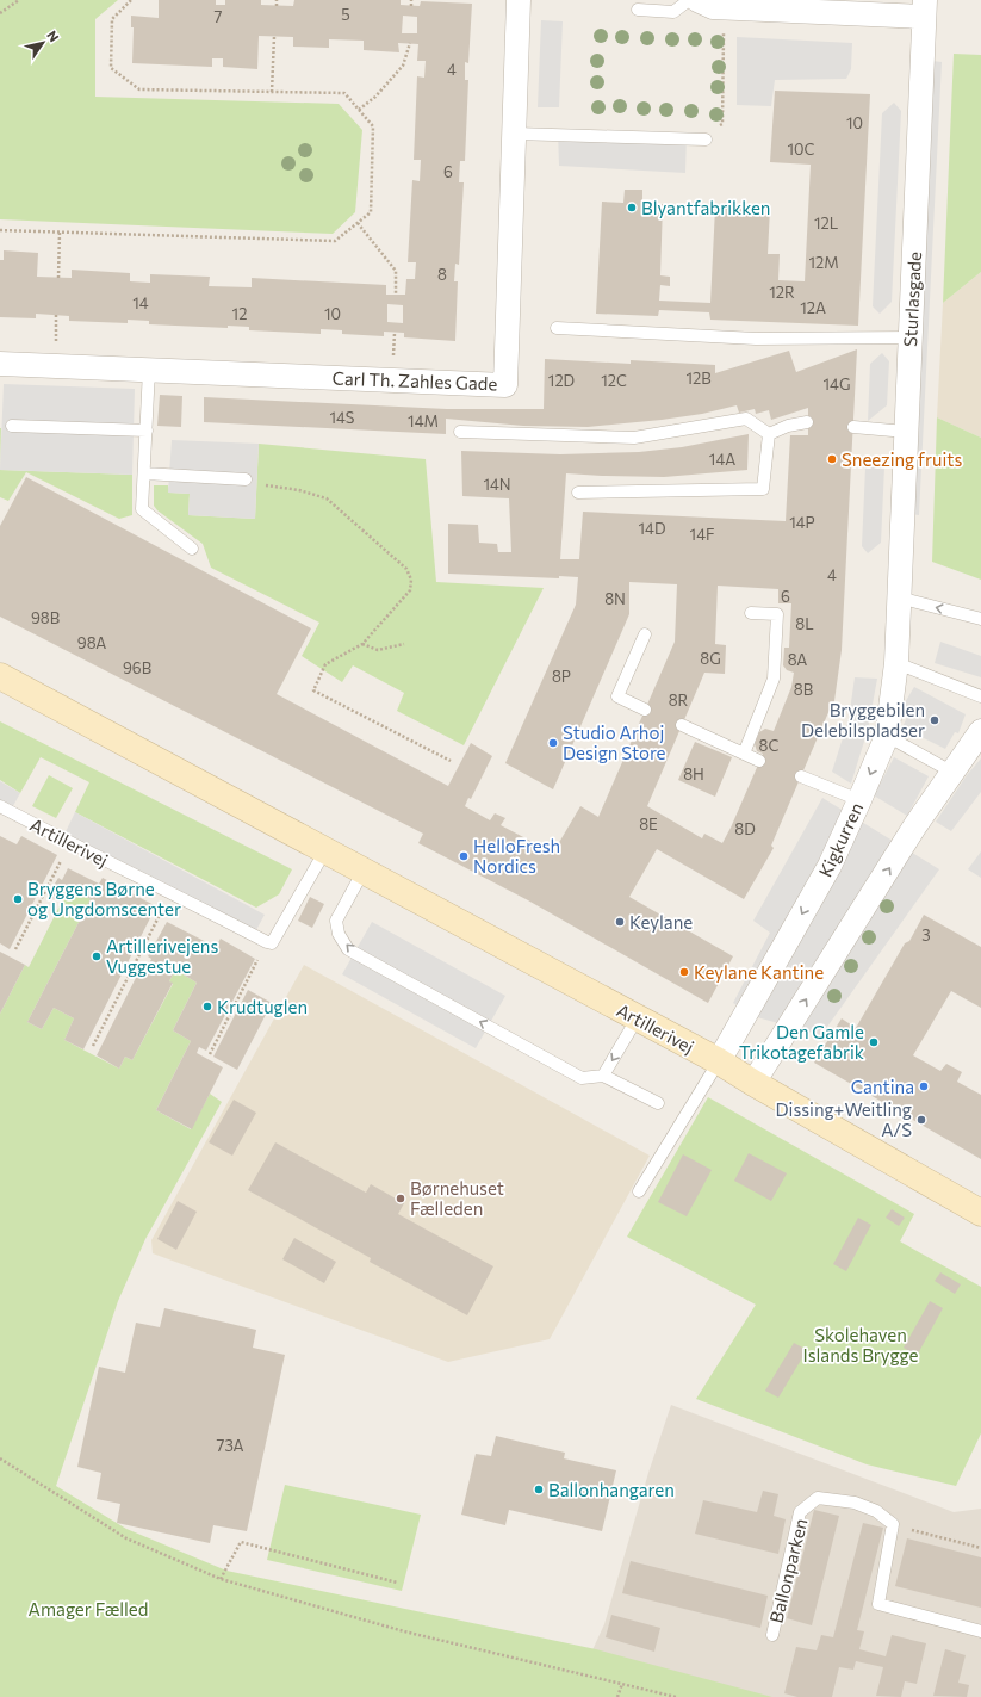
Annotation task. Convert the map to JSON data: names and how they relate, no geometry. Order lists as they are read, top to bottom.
{
  "streets": {
    "street": [
      "Sturlasgade",
      "Carl Th. Zahles Gade",
      "Kigkurren",
      "Artillerivej"
    ],
    "lane": ["Ballonparken"]
  },
  "crossings": [
    ["Sturlasgade", "Kigkurren"],
    ["Kigkurren", "Artillerivej"]
  ],
  "parks": ["Skolehaven Islands Brygge", "Amager Fælled"],
  "places": [
    "Blyantfabrikken",
    "Sneezing fruits",
    "Bryggebilen Delebilspladser",
    "Studio Arhoj Design Store",
    "HelloFresh Nordics",
    "Bryggens Børne og Ungdomscenter",
    "Keylane",
    "Artillerivejens Vuggestue",
    "Keylane Kantine",
    "Krudtuglen",
    "Den Gamle Trikotagefabrik",
    "Cantina",
    "Dissing+Weitling A/S",
    "Børnehuset Fælleden",
    "Ballonhangaren"
  ],
  "house_numbers": [
    "5",
    "7",
    "4",
    "10",
    "10C",
    "6",
    "12L",
    "12M",
    "8",
    "12R",
    "14",
    "12A",
    "12",
    "10",
    "12B",
    "12D",
    "12C",
    "14G",
    "14S",
    "14M",
    "14A",
    "14N",
    "14P",
    "14D",
    "14F",
    "4",
    "6",
    "8N",
    "98B",
    "8L",
    "98A",
    "8G",
    "8A",
    "96B",
    "8P",
    "8B",
    "8R",
    "8C",
    "8H",
    "8E",
    "8D",
    "3",
    "73A"
  ],
  "north": "top right"
}
